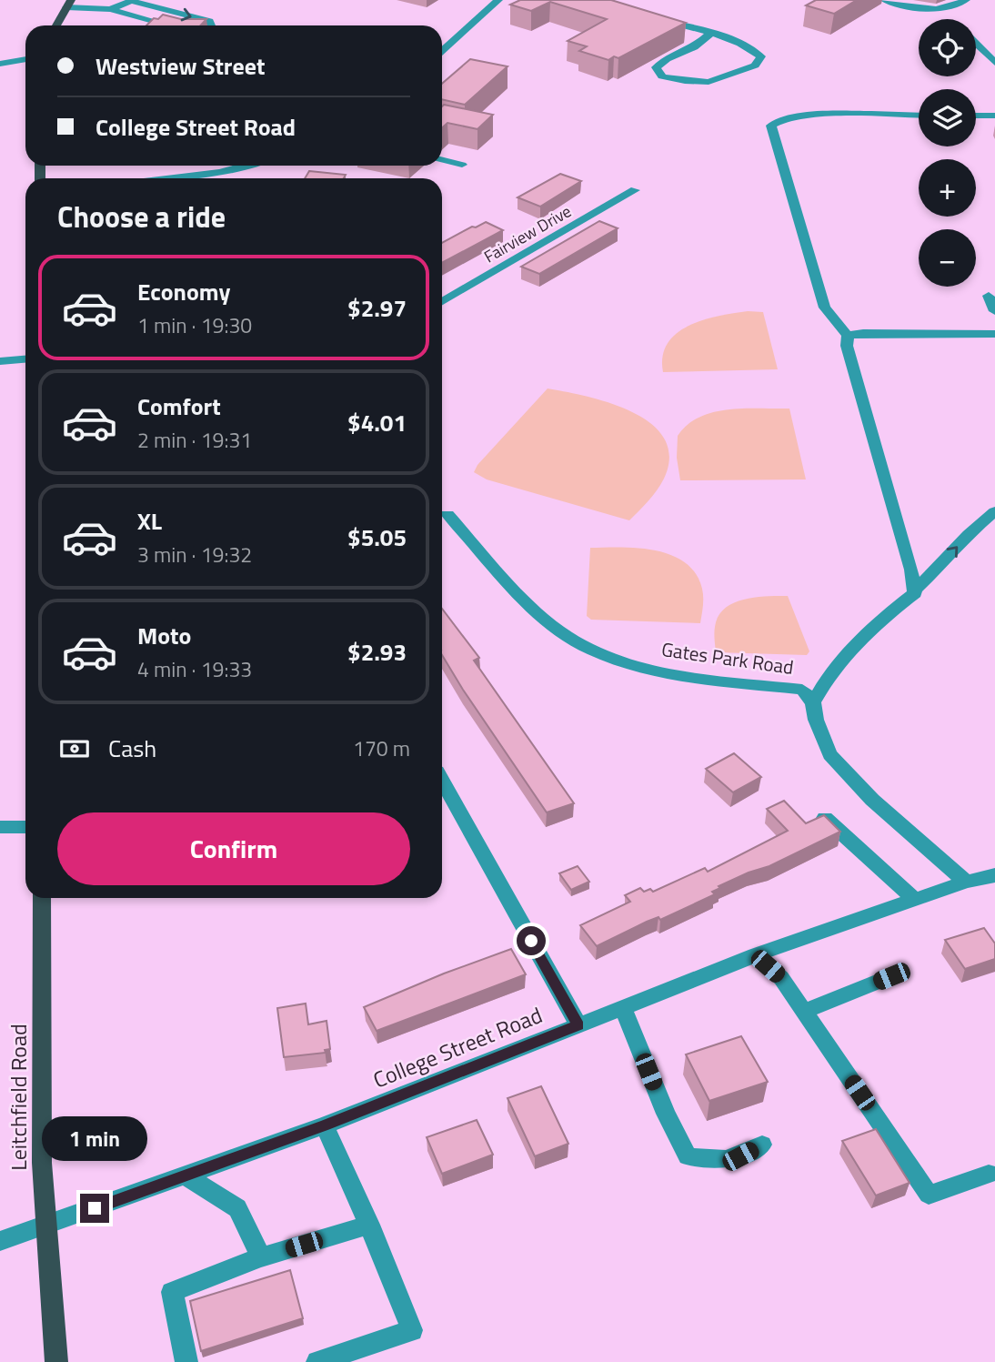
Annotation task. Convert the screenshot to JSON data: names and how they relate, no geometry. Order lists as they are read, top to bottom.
{
  "streets": {
    "main road": ["Leitchfield Road"],
    "street": ["Fairview Drive", "Gates Park Road", "College Street Road"]
  },
  "crossings": [
    ["College Street Road", "Leitchfield Road"]
  ],
  "page": {
    "map_buttons": ["+", "−"],
    "banner": ["Westview Street", "College Street Road"],
    "heading": "Choose a ride",
    "list": [
      {
        "name": "Economy",
        "note": "1 min · 19:30",
        "value": "$2.97"
      },
      {
        "name": "Comfort",
        "note": "2 min · 19:31",
        "value": "$4.01"
      },
      {
        "name": "XL",
        "note": "3 min · 19:32",
        "value": "$5.05"
      },
      {
        "name": "Moto",
        "note": "4 min · 19:33",
        "value": "$2.93"
      }
    ],
    "pay": ["Cash", "170 m"],
    "buttons": "Confirm",
    "bubble": "1 min"
  }
}
